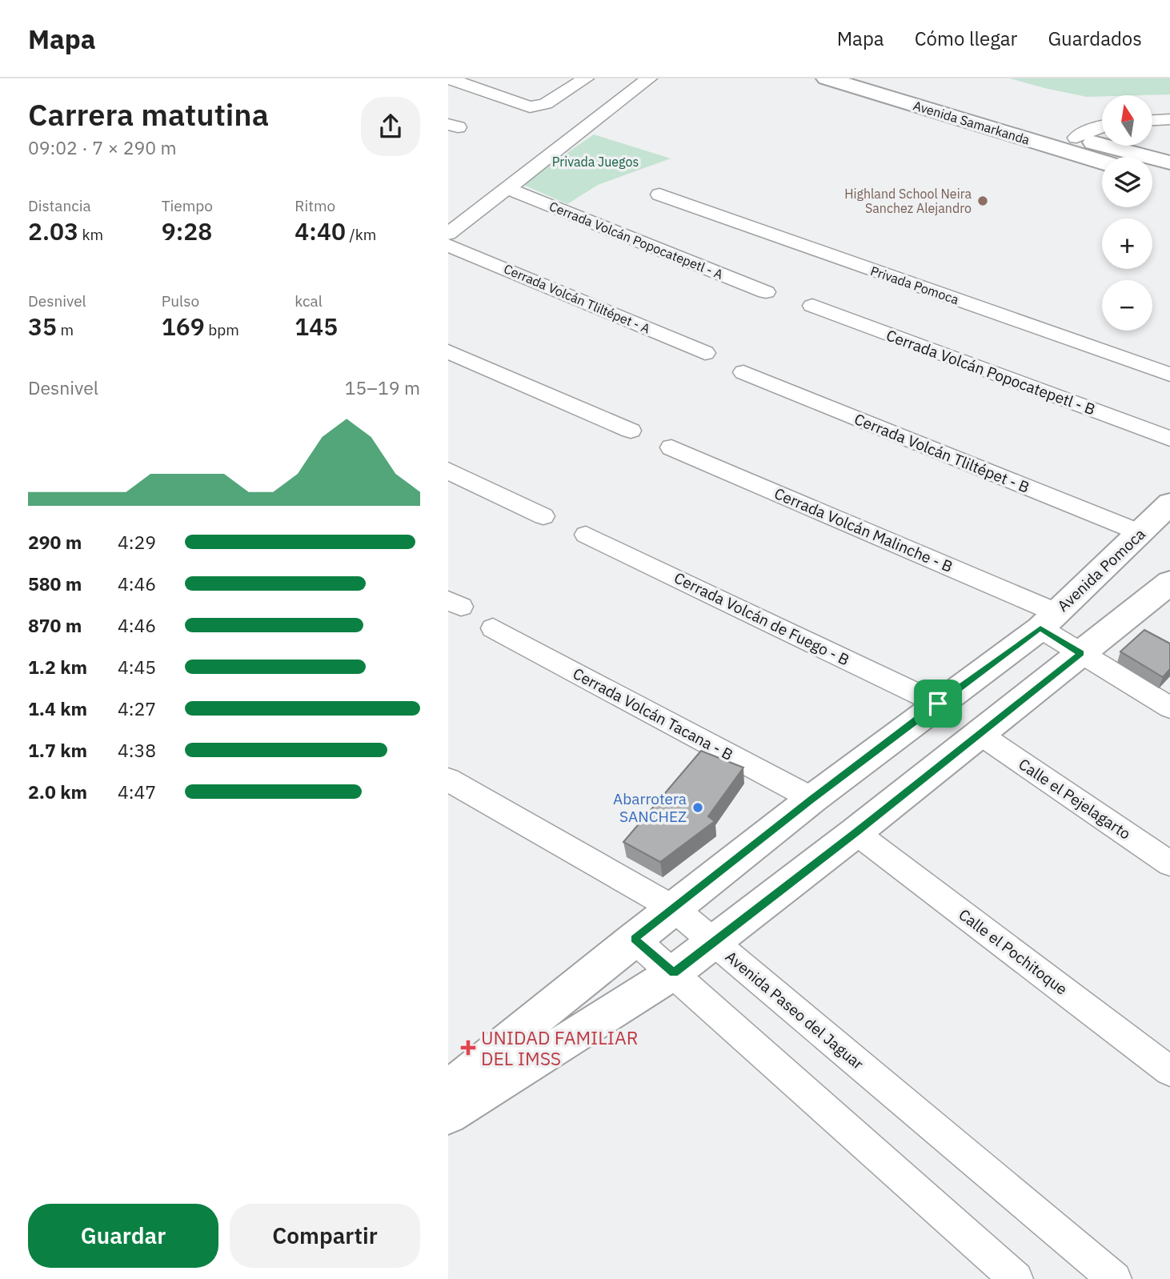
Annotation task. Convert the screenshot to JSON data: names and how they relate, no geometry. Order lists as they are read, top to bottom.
{
  "streets": {
    "main road": ["Avenida Samarkanda", "Avenida Pomoca"],
    "street": [
      "Cerrada Volcán Popocatepetl - A",
      "Privada Pomoca",
      "Cerrada Volcán Tliltépet - A",
      "Cerrada Volcán Popocatepetl - B",
      "Cerrada Volcán Tliltépet - B",
      "Cerrada Volcán Malinche - B",
      "Cerrada Volcán de Fuego - B",
      "Cerrada Volcán Tacana - B",
      "Calle el Pejelagarto",
      "Calle el Pochitoque",
      "Avenida Paseo del Jaguar"
    ]
  },
  "crossings": [
    ["Cerrada Volcán Tliltépet - B", "Avenida Pomoca"],
    ["Cerrada Volcán Malinche - B", "Avenida Pomoca"],
    ["Avenida Pomoca", "Cerrada Volcán de Fuego - B"],
    ["Avenida Pomoca", "Cerrada Volcán Tacana - B"],
    ["Avenida Pomoca", "Avenida Paseo del Jaguar"]
  ],
  "parks": ["Privada Juegos"],
  "places": {
    "other": ["Highland School Neira Sanchez Alejandro", "Abarrotera SANCHEZ"],
    "health": ["UNIDAD FAMILIAR DEL IMSS"]
  },
  "north": "top",
  "page": {
    "header": "Mapa",
    "nav": ["Mapa", "Cómo llegar", "Guardados"],
    "heading": ["Carrera matutina", "09:02 · 7 × 290 m"],
    "map_buttons": ["+", "−"],
    "stats": [
      ["Distancia", "2.03 km"],
      ["Tiempo", "9:28"],
      ["Ritmo", "4:40 /km"],
      ["Desnivel", "35 m"],
      ["Pulso", "169 bpm"],
      ["kcal", "145"]
    ],
    "chart": ["Desnivel", "15–19 m"],
    "list": [
      {
        "name": "290 m",
        "note": "4:29"
      },
      {
        "name": "580 m",
        "note": "4:46"
      },
      {
        "name": "870 m",
        "note": "4:46"
      },
      {
        "name": "1.2 km",
        "note": "4:45"
      },
      {
        "name": "1.4 km",
        "note": "4:27"
      },
      {
        "name": "1.7 km",
        "note": "4:38"
      },
      {
        "name": "2.0 km",
        "note": "4:47"
      }
    ],
    "buttons": ["Guardar", "Compartir"]
  }
}
